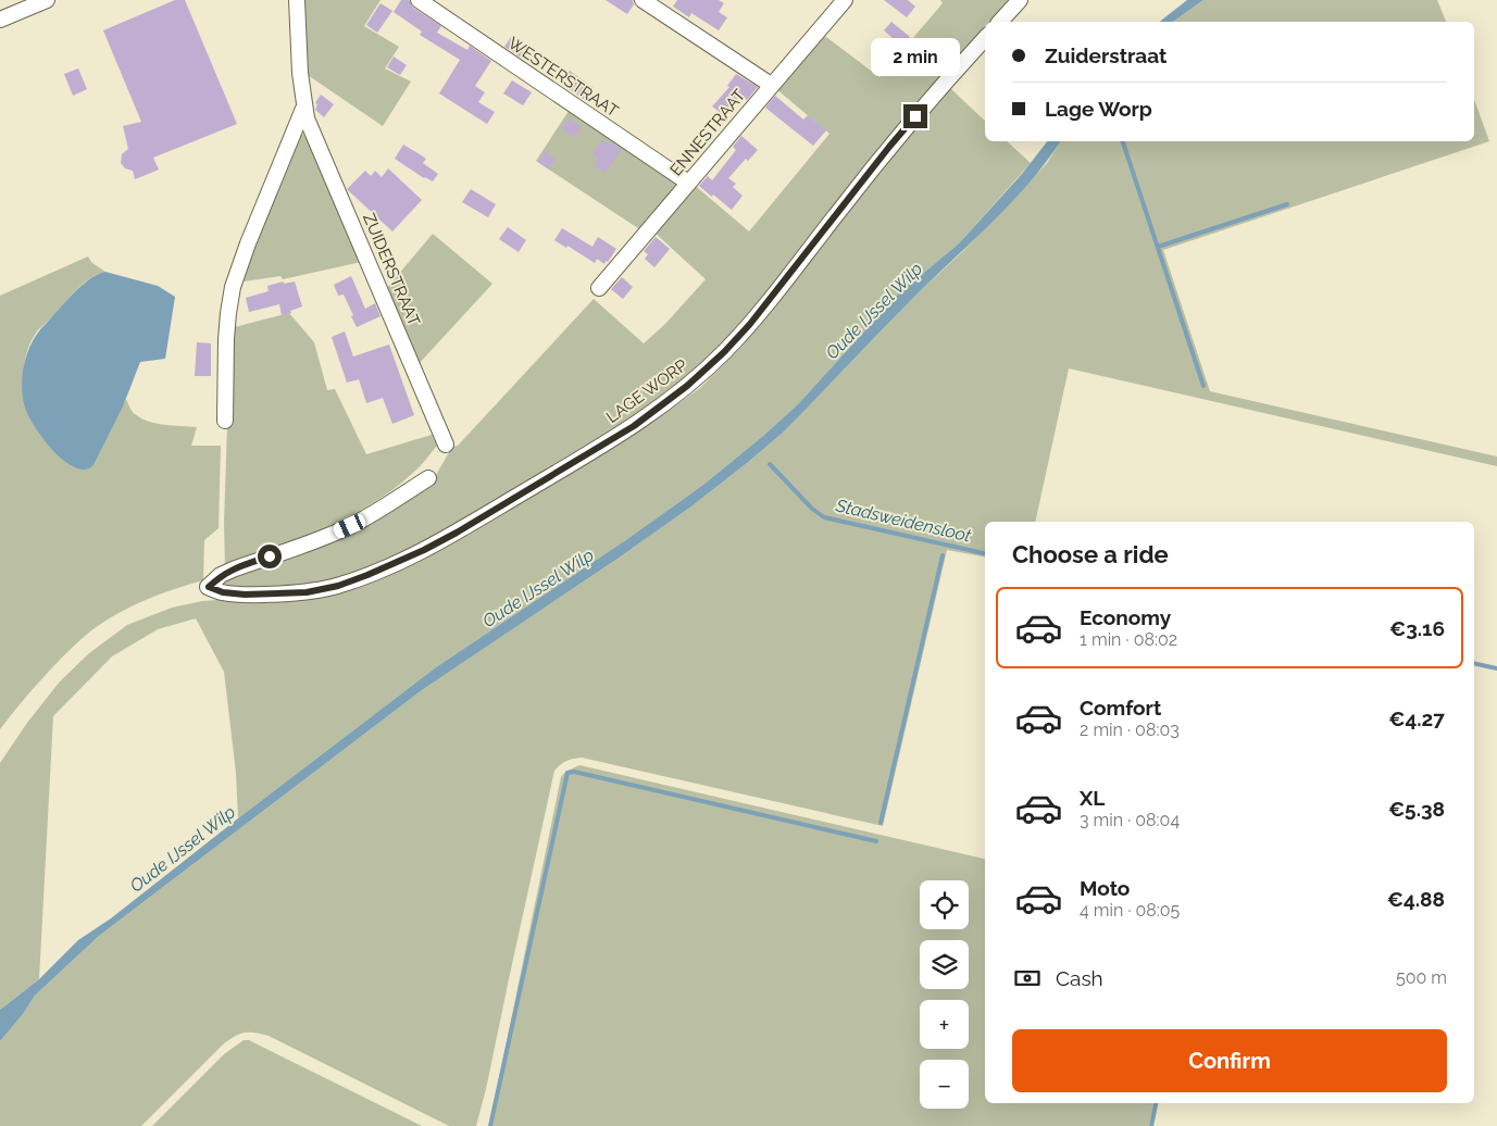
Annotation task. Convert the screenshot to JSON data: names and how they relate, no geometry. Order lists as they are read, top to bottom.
{
  "streets": {
    "street": [
      "WESTERSTRAAT",
      "ENNESTRAAT",
      "ZUIDERSTRAAT",
      "LAGE WORP"
    ]
  },
  "crossings": [
    ["WESTERSTRAAT", "ENNESTRAAT"]
  ],
  "water": ["Oude IJssel Wilp", "Stadsweidensloot"],
  "page": {
    "banner": ["Zuiderstraat", "Lage Worp"],
    "bubble": "2 min",
    "heading": "Choose a ride",
    "list": [
      {
        "name": "Economy",
        "note": "1 min · 08:02",
        "value": "€3.16"
      },
      {
        "name": "Comfort",
        "note": "2 min · 08:03",
        "value": "€4.27"
      },
      {
        "name": "XL",
        "note": "3 min · 08:04",
        "value": "€5.38"
      },
      {
        "name": "Moto",
        "note": "4 min · 08:05",
        "value": "€4.88"
      }
    ],
    "map_buttons": ["+", "−"],
    "pay": ["Cash", "500 m"],
    "buttons": "Confirm"
  }
}
